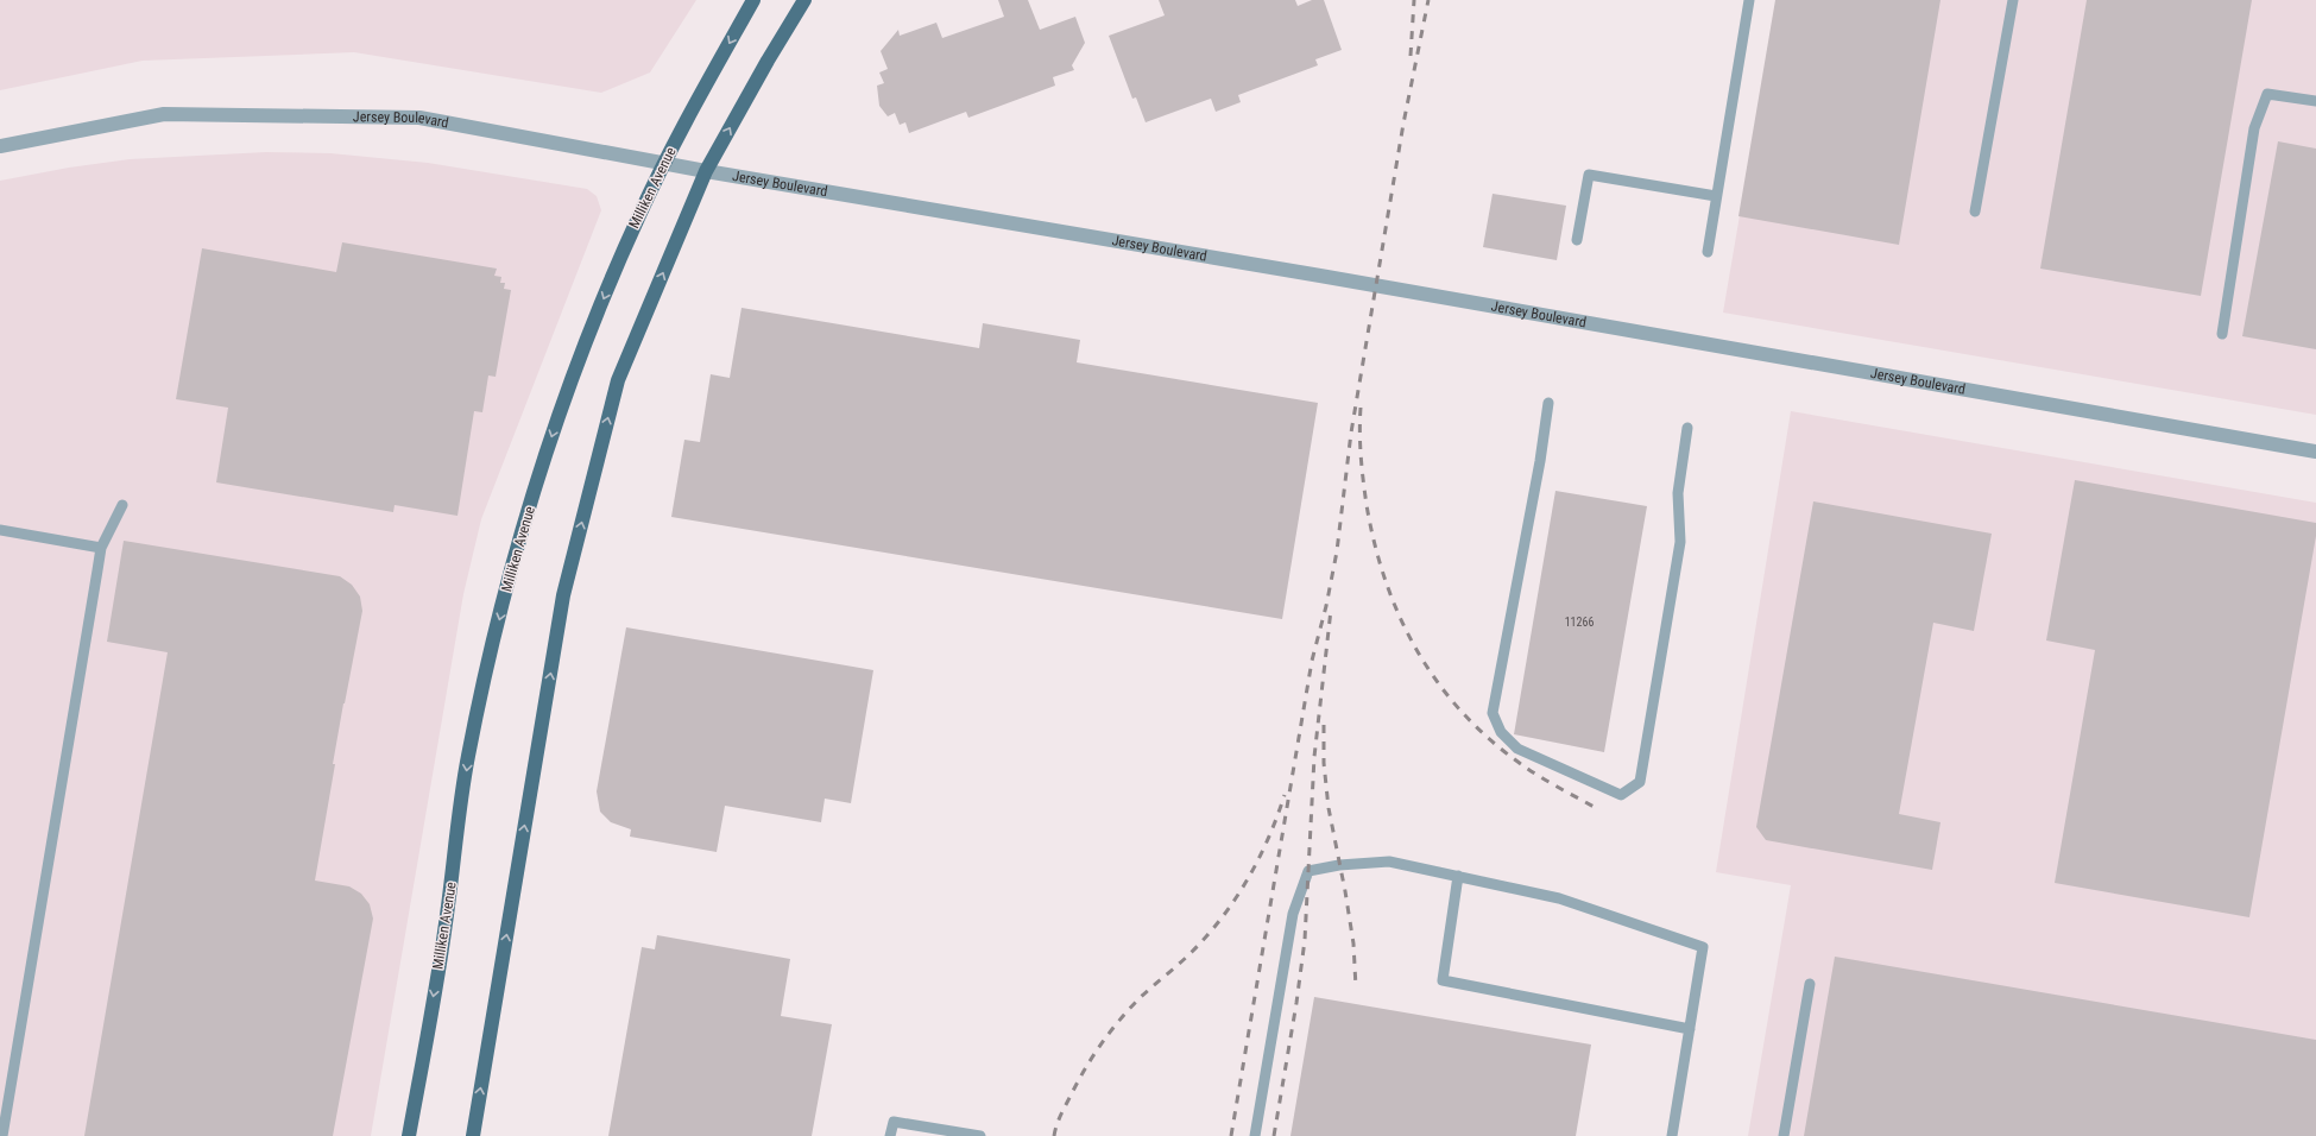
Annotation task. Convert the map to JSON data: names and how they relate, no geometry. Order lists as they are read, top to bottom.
{
  "streets": {
    "main road": ["Milliken Avenue"],
    "street": ["Jersey Boulevard"]
  },
  "crossings": [
    ["Jersey Boulevard", "Milliken Avenue"]
  ],
  "house_numbers": ["11266"]
}
